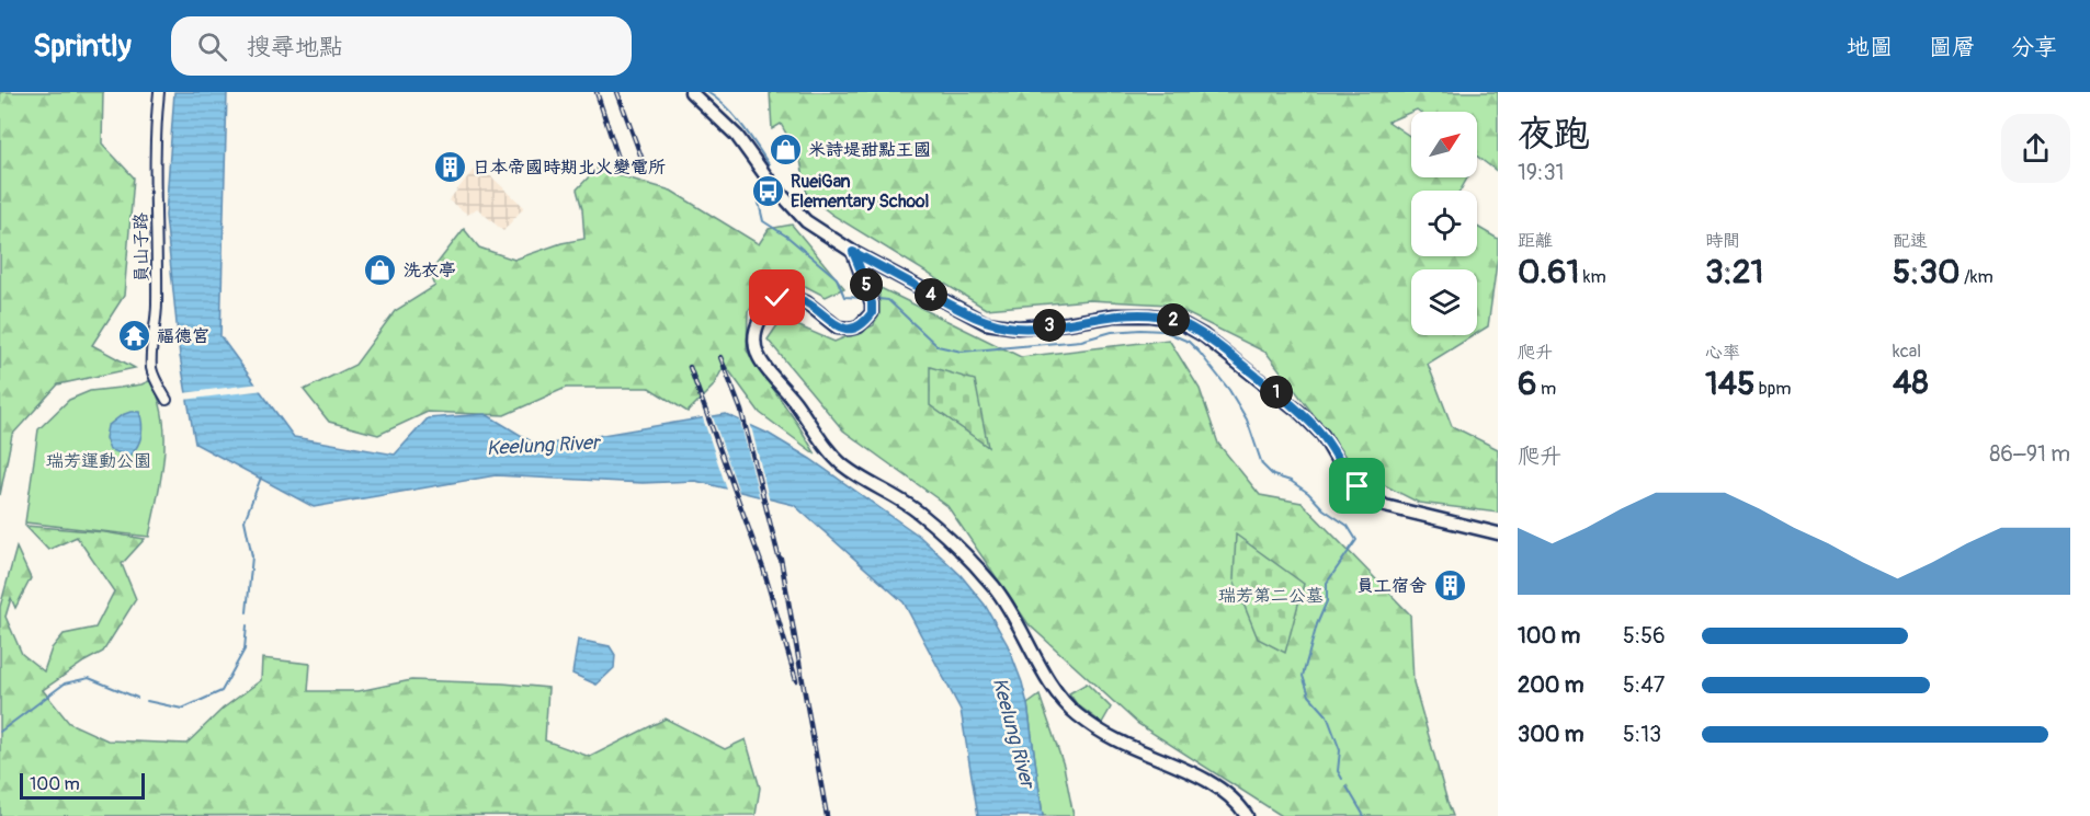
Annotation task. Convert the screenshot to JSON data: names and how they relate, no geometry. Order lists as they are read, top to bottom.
{
  "streets": {
    "street": ["員山子路"]
  },
  "water": ["Keelung River"],
  "parks": ["瑞芳運動公園", "瑞芳第二公墓"],
  "places": {
    "shop": ["米詩堤甜點王國", "洗衣亭"],
    "building": ["日本帝國時期北火變電所", "員工宿舍"],
    "bus stop": ["RueiGan Elementary School"],
    "temple": ["福德宮"]
  },
  "scale_bar": "100 m",
  "north": "top right",
  "page": {
    "header": "Sprintly",
    "search": "搜尋地點",
    "nav": ["地圖", "圖層", "分享"],
    "heading": ["夜跑", "19:31"],
    "stats": [
      ["距離", "0.61 km"],
      ["時間", "3:21"],
      ["配速", "5:30 /km"],
      ["爬升", "6 m"],
      ["心率", "145 bpm"],
      ["kcal", "48"]
    ],
    "pins": [
      "5",
      "4",
      "2",
      "3",
      "1"
    ],
    "chart": ["爬升", "86–91 m"],
    "list": [
      {
        "name": "100 m",
        "note": "5:56"
      },
      {
        "name": "200 m",
        "note": "5:47"
      },
      {
        "name": "300 m",
        "note": "5:13"
      }
    ],
    "scale": "100 m"
  }
}
